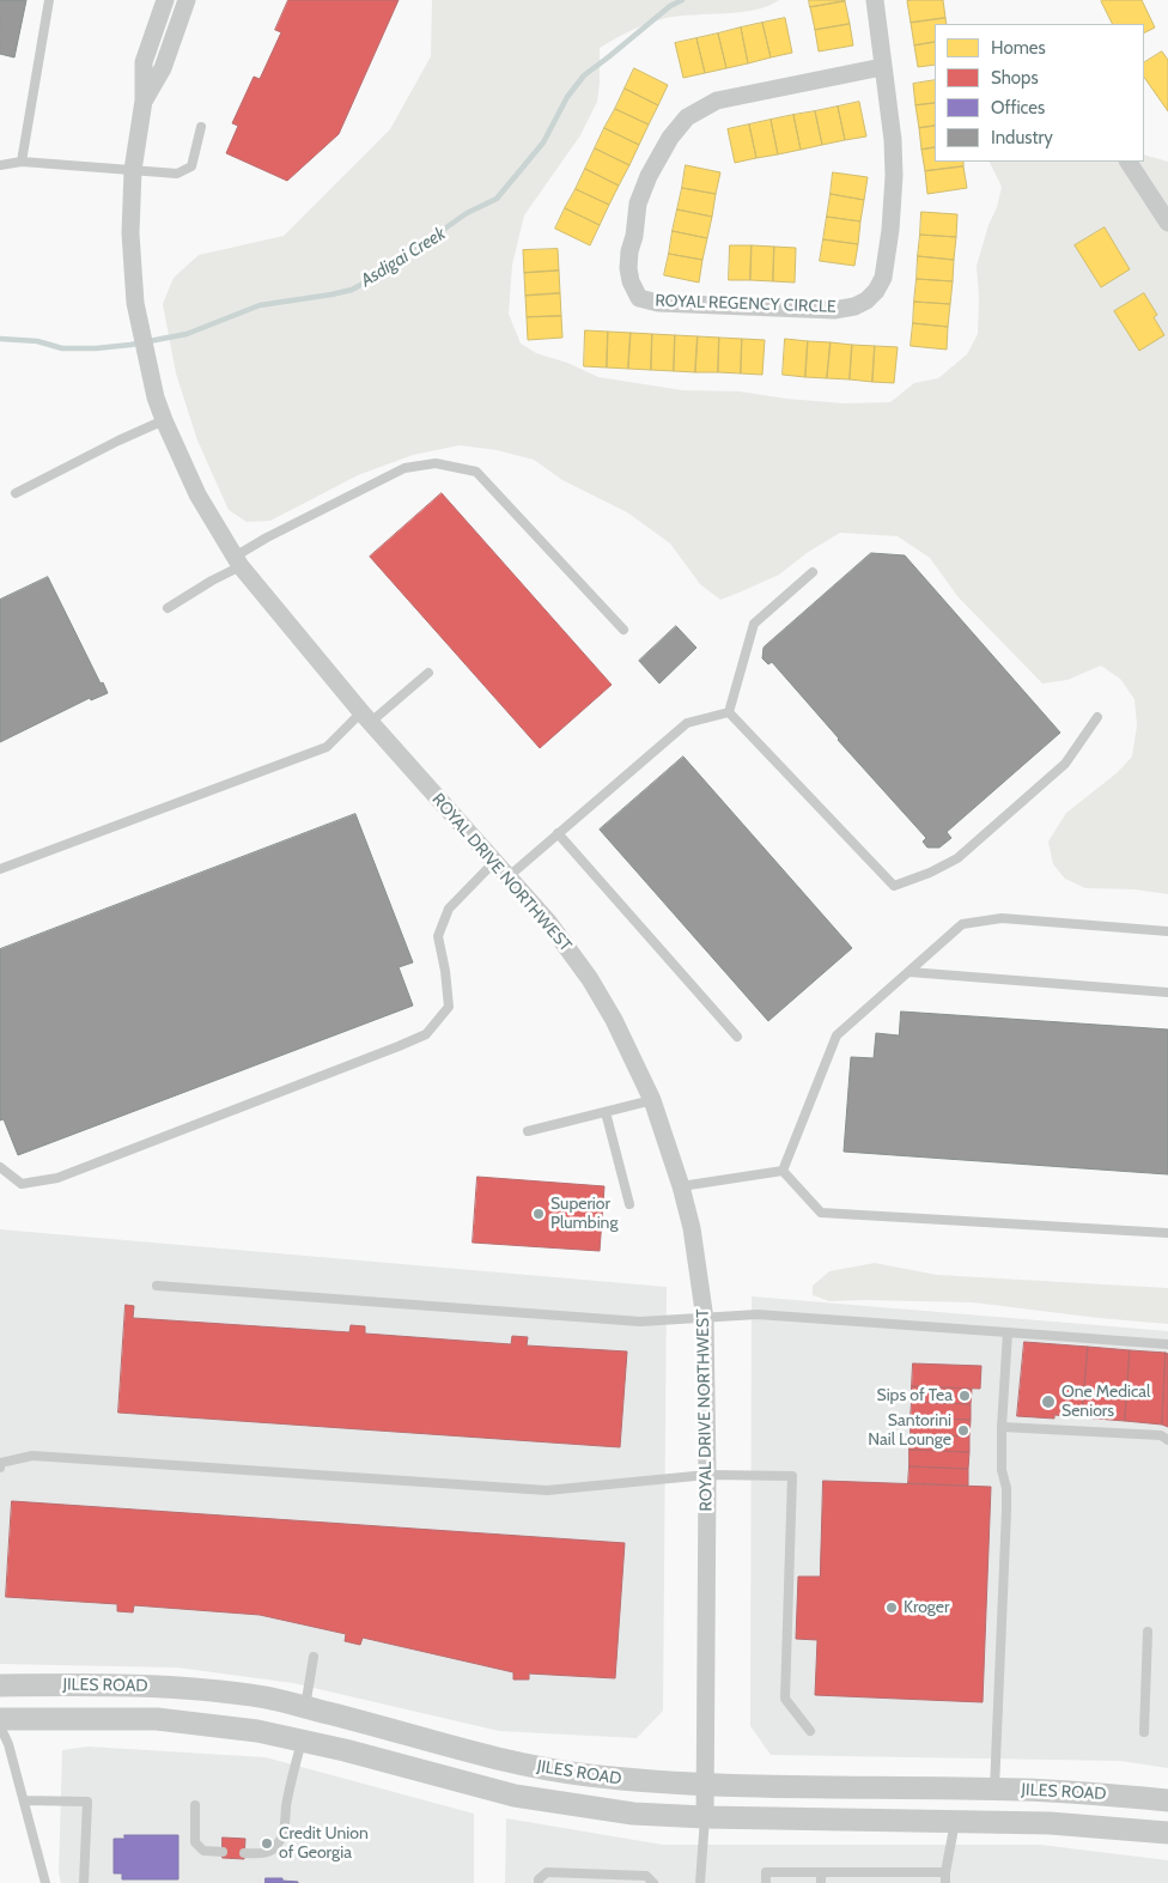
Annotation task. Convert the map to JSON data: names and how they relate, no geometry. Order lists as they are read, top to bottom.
{
  "streets": {
    "street": ["ROYAL REGENCY CIRCLE", "ROYAL DRIVE NORTHWEST", "JILES ROAD"]
  },
  "crossings": [
    ["ROYAL DRIVE NORTHWEST", "JILES ROAD"]
  ],
  "water": ["Asdigai Creek"],
  "places": [
    "Superior Plumbing",
    "Sips of Tea",
    "One Medical Seniors",
    "Santorini Nail Lounge",
    "Kroger",
    "Credit Union of Georgia"
  ],
  "legend": [
    "Homes",
    "Shops",
    "Offices",
    "Industry"
  ]
}
